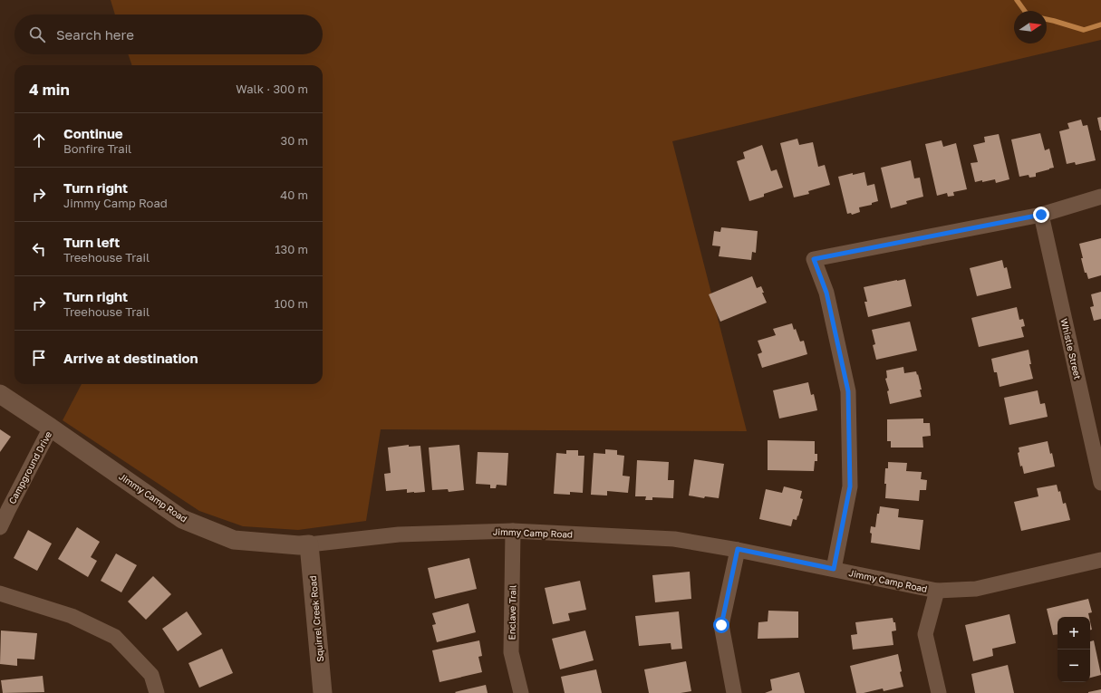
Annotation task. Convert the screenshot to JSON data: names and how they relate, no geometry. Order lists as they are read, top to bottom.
{
  "streets": {
    "street": [
      "Whistle Street",
      "Campground Drive",
      "Jimmy Camp Road",
      "Enclave Trail",
      "Squirrel Creek Road"
    ]
  },
  "crossings": [
    ["Campground Drive", "Jimmy Camp Road"],
    ["Jimmy Camp Road", "Enclave Trail"],
    ["Jimmy Camp Road", "Squirrel Creek Road"]
  ],
  "north": "right",
  "page": {
    "search": "Search here",
    "heading": ["4 min", "Walk · 300 m"],
    "list": [
      ["Continue", "Bonfire Trail", "30 m"],
      ["Turn right", "Jimmy Camp Road", "40 m"],
      ["Turn left", "Treehouse Trail", "130 m"],
      ["Turn right", "Treehouse Trail", "100 m"],
      "Arrive at destination"
    ],
    "map_buttons": ["+", "−"]
  }
}
